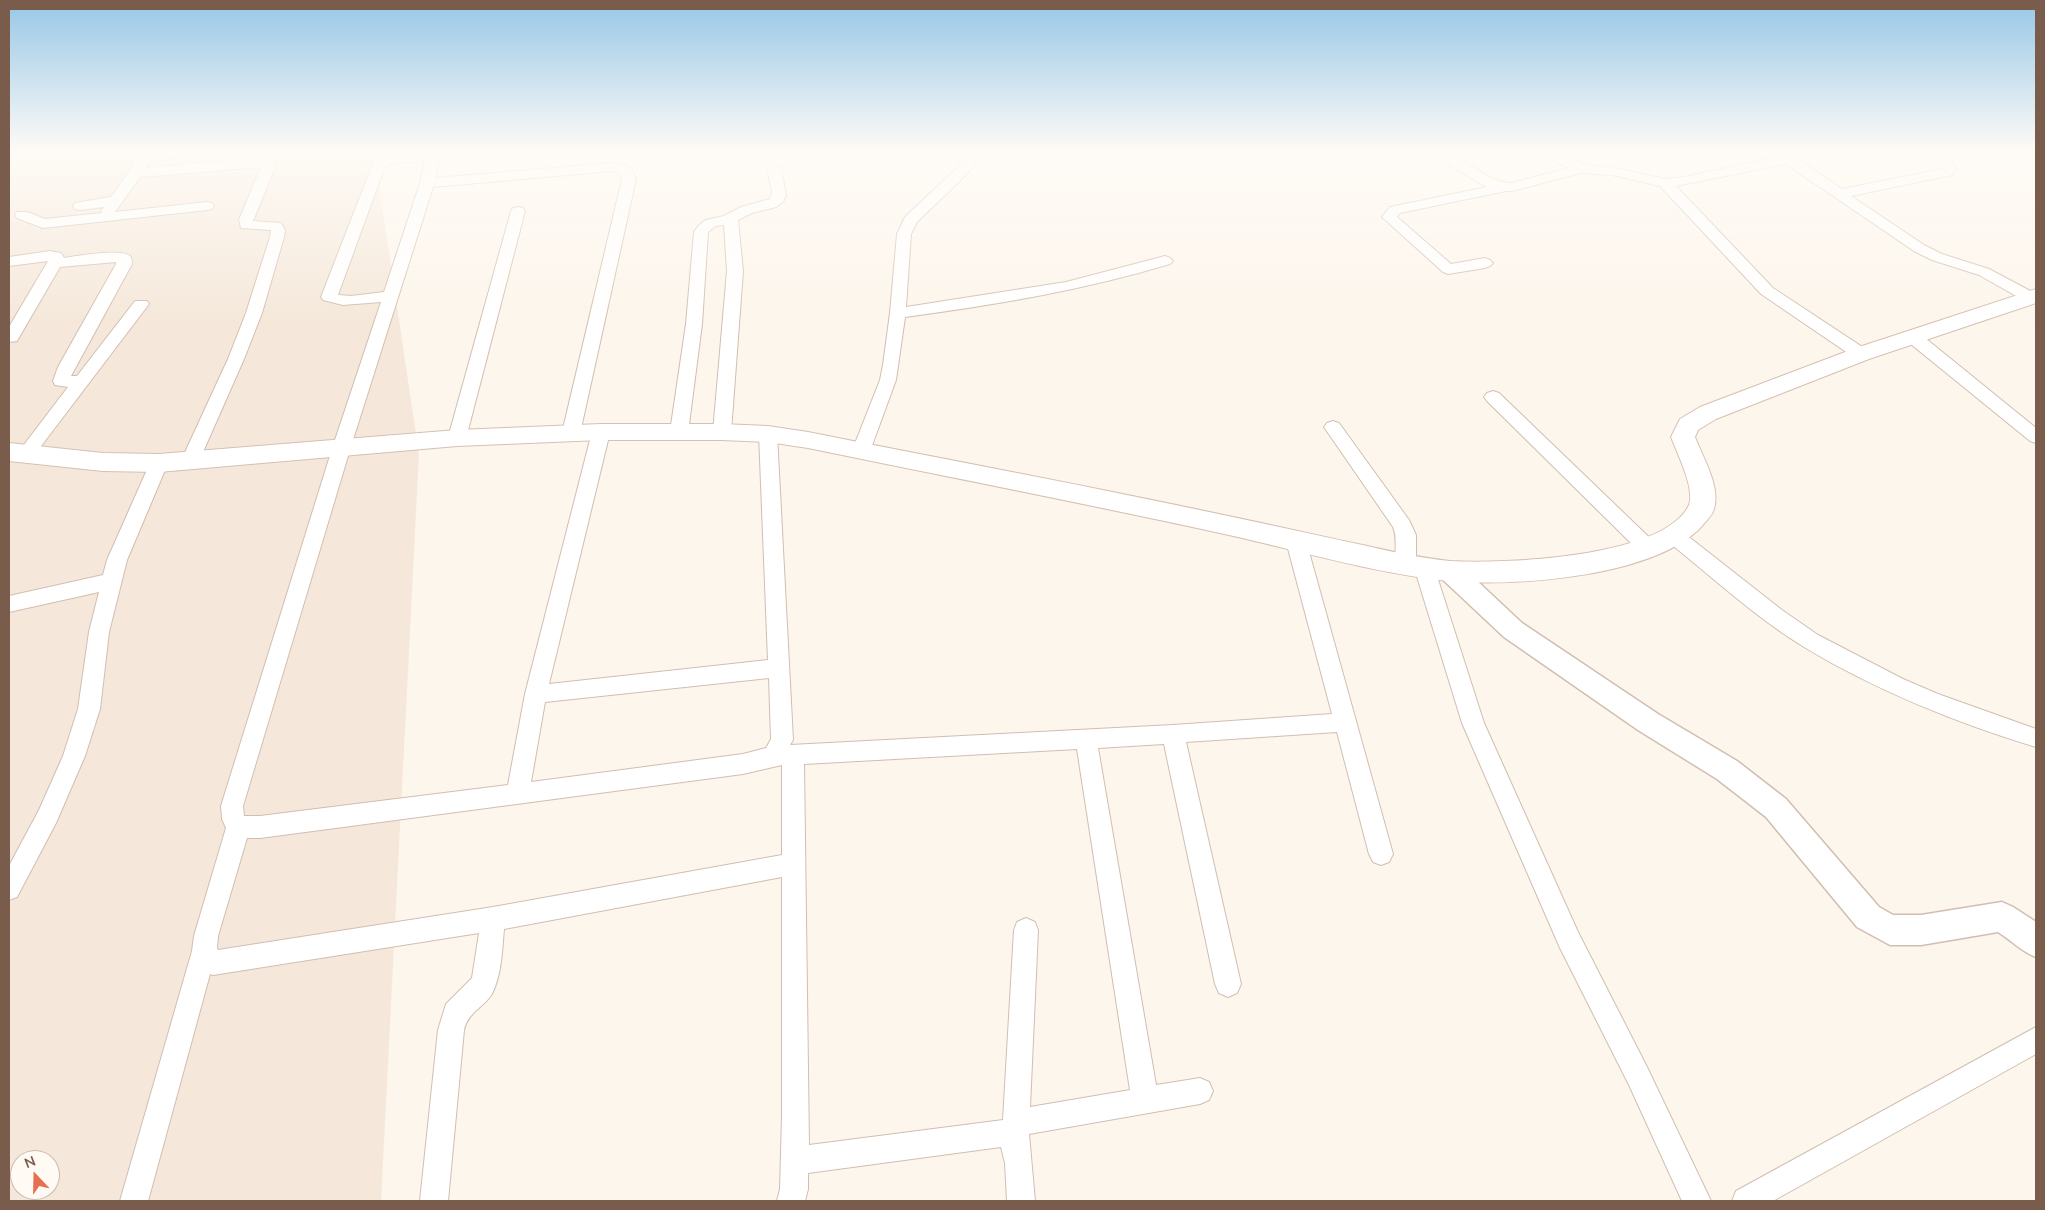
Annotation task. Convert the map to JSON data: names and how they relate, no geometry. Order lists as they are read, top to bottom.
{
  "north": "top"
}
